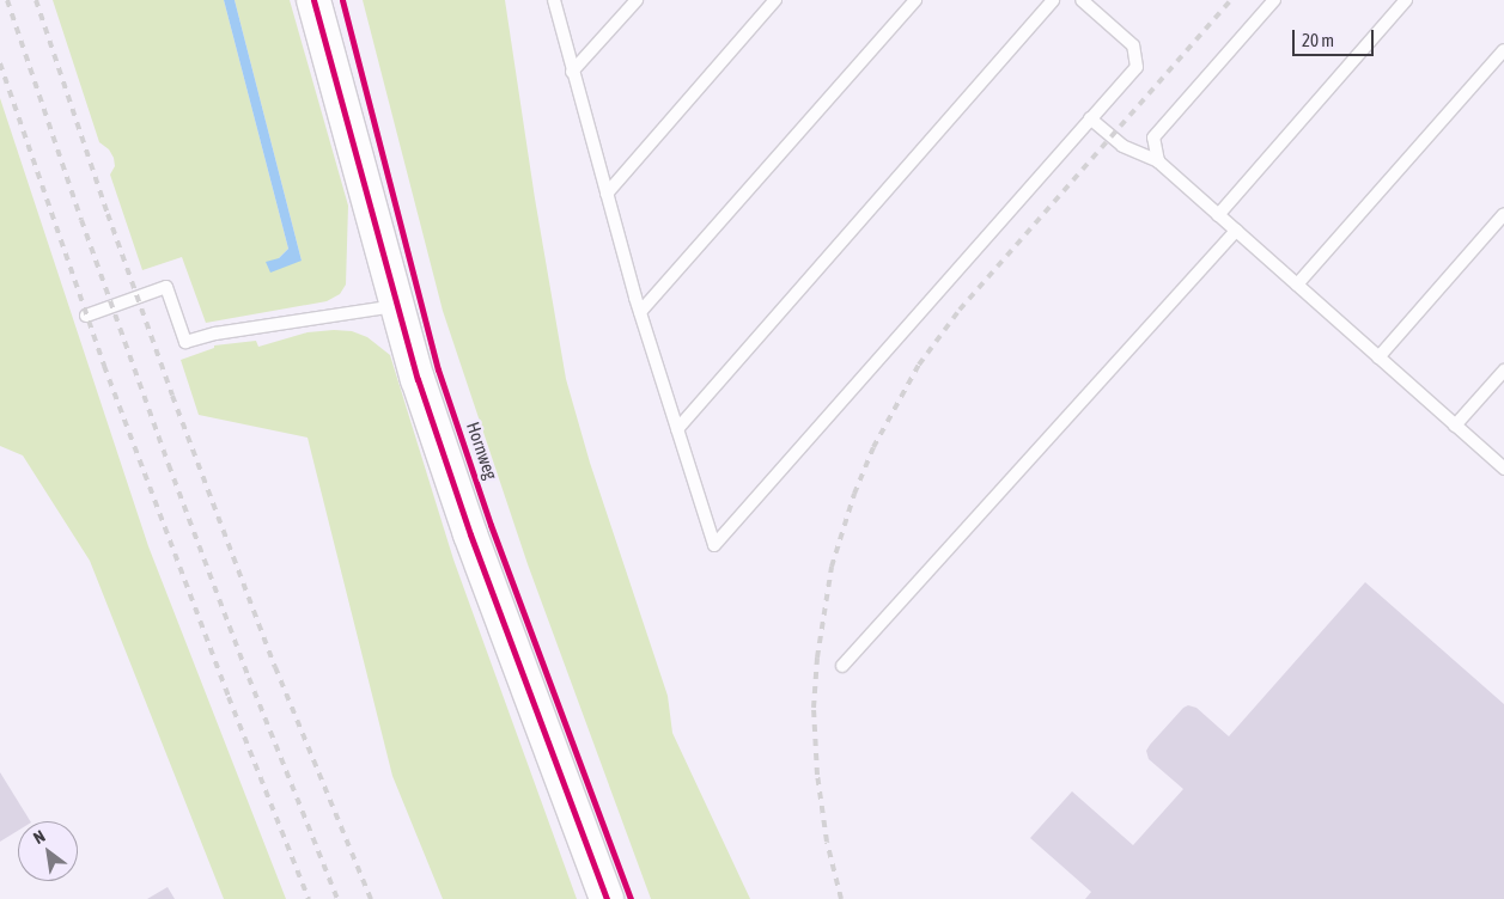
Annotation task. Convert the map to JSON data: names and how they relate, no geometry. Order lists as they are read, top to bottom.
{
  "streets": {
    "cycle path": ["Hornweg"]
  },
  "scale_bar": "20 m",
  "north": "top left"
}
